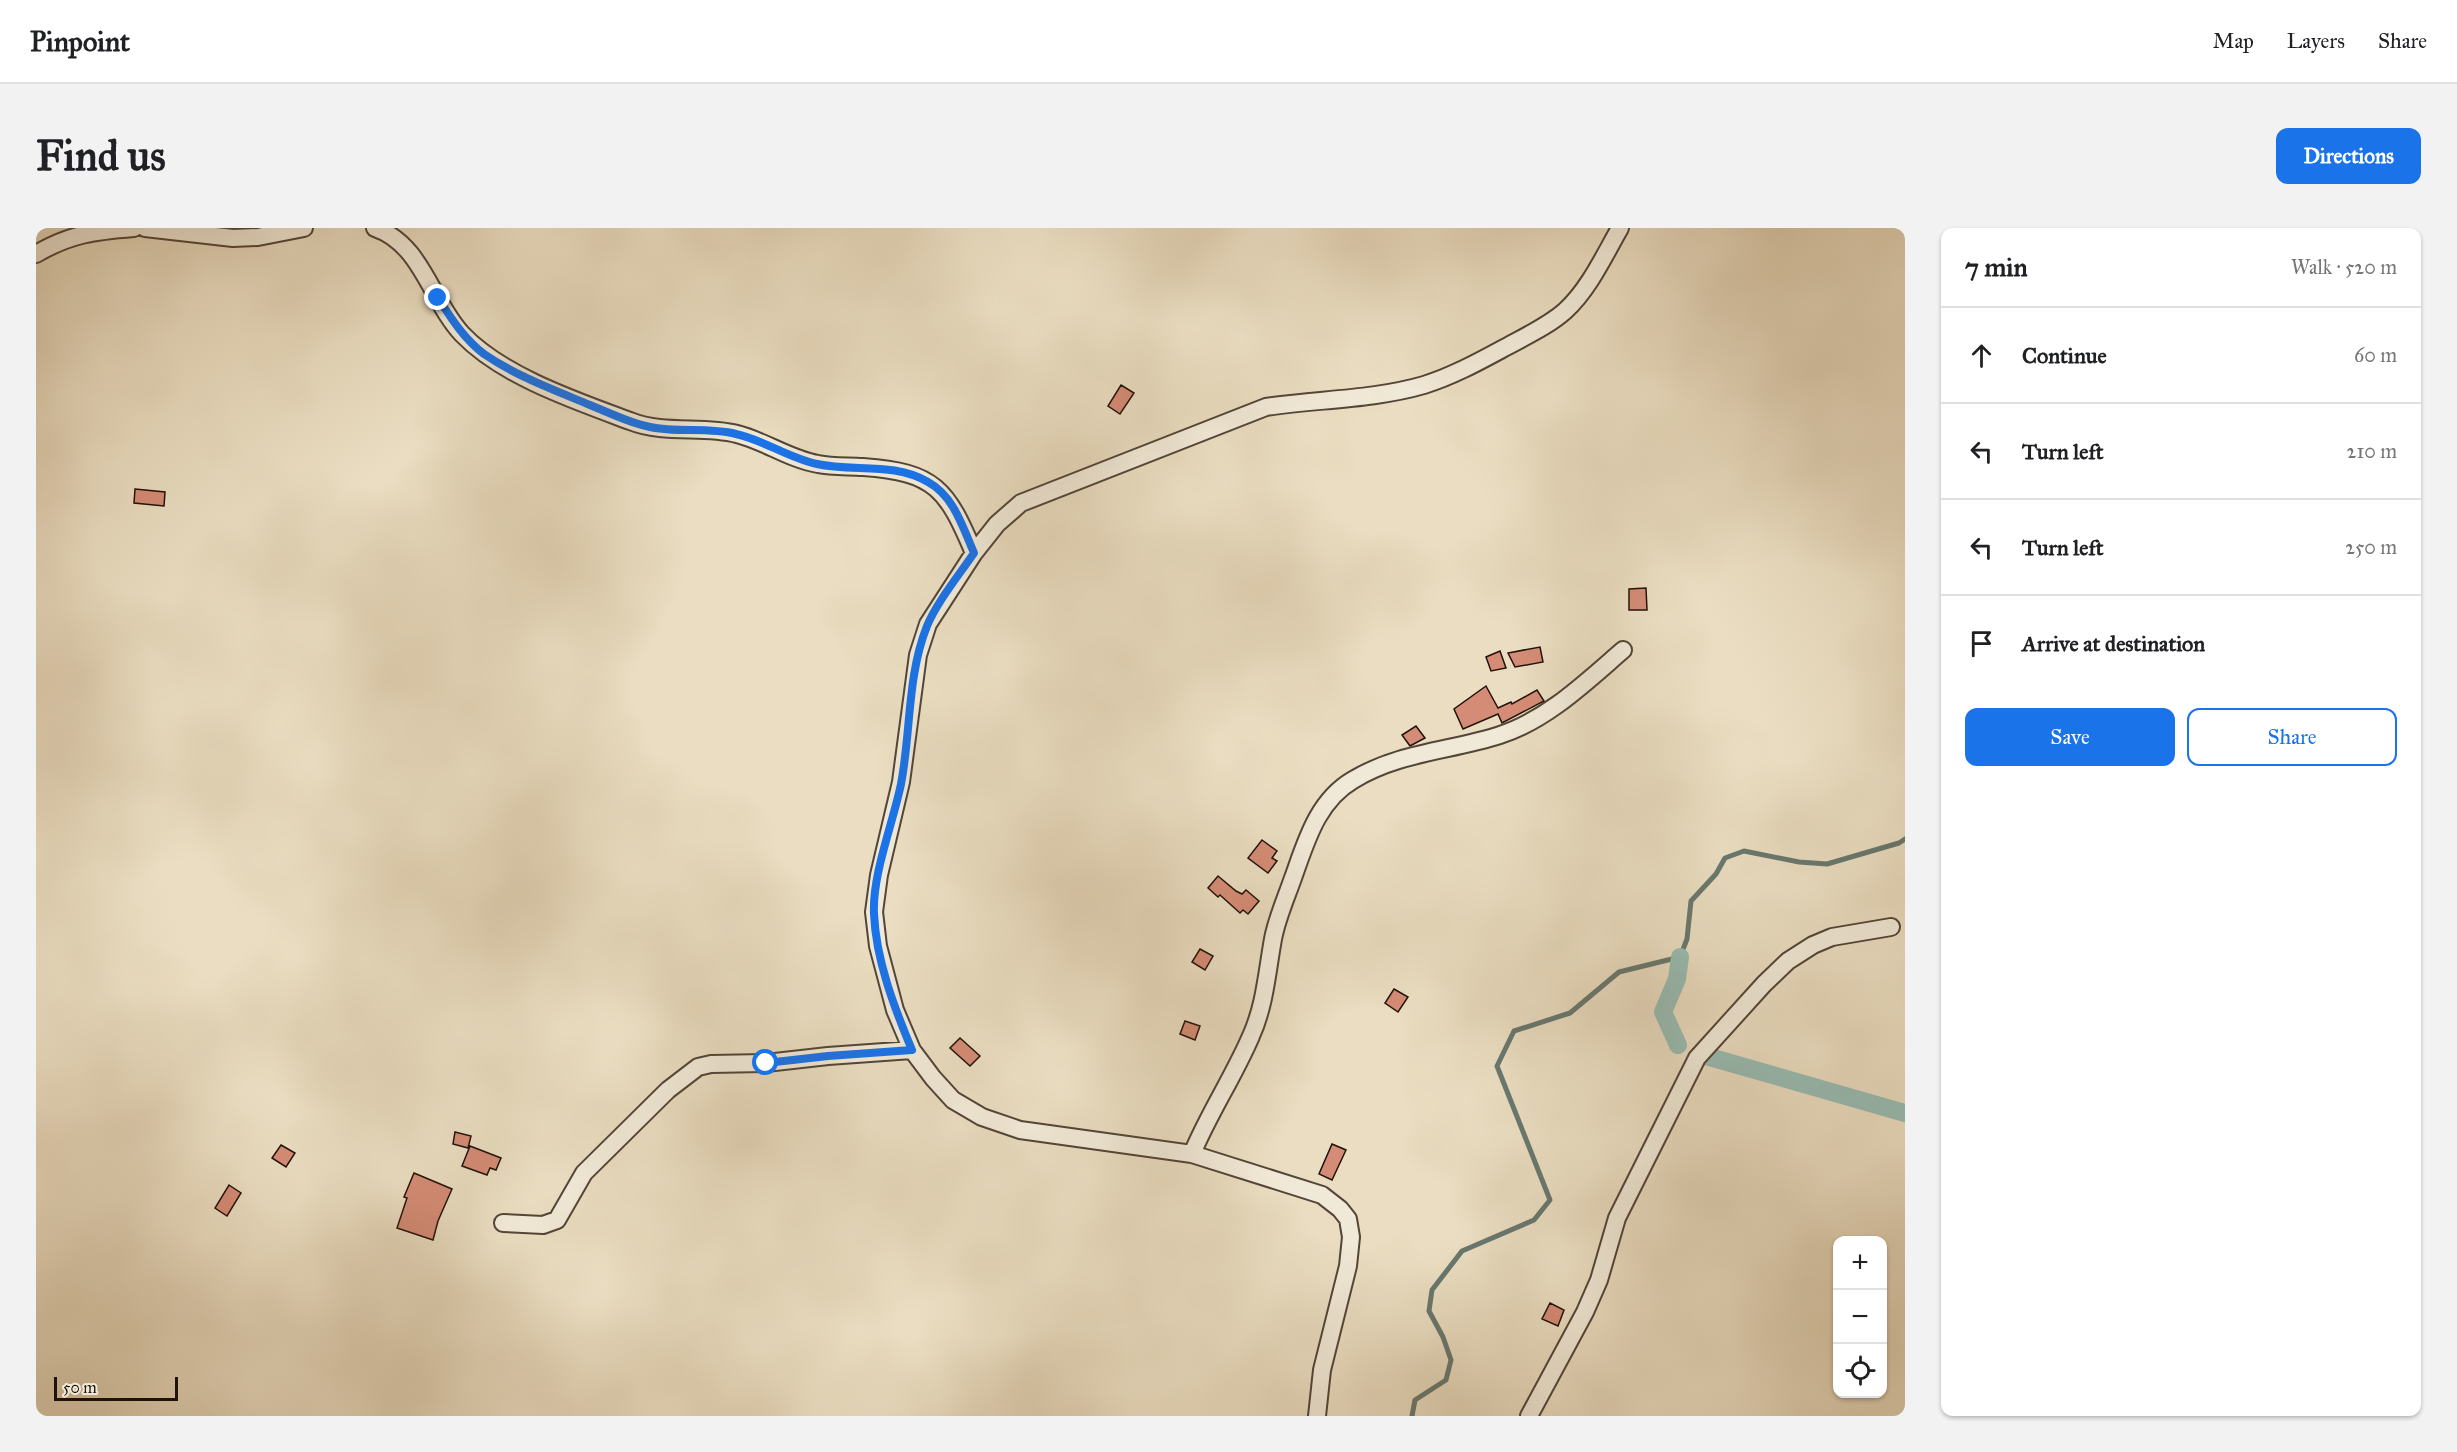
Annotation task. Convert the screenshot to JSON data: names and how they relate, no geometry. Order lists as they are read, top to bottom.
{
  "scale_bar": "50 m",
  "page": {
    "header": "Pinpoint",
    "nav": ["Map", "Layers", "Share"],
    "buttons": [
      "Directions",
      ["Save", "Share"]
    ],
    "title": "Find us",
    "heading": ["7 min", "Walk · 520 m"],
    "list": [
      ["Continue", "60 m"],
      ["Turn left", "210 m"],
      ["Turn left", "250 m"],
      "Arrive at destination"
    ],
    "map_buttons": ["+", "−"],
    "scale": "50 m"
  }
}
